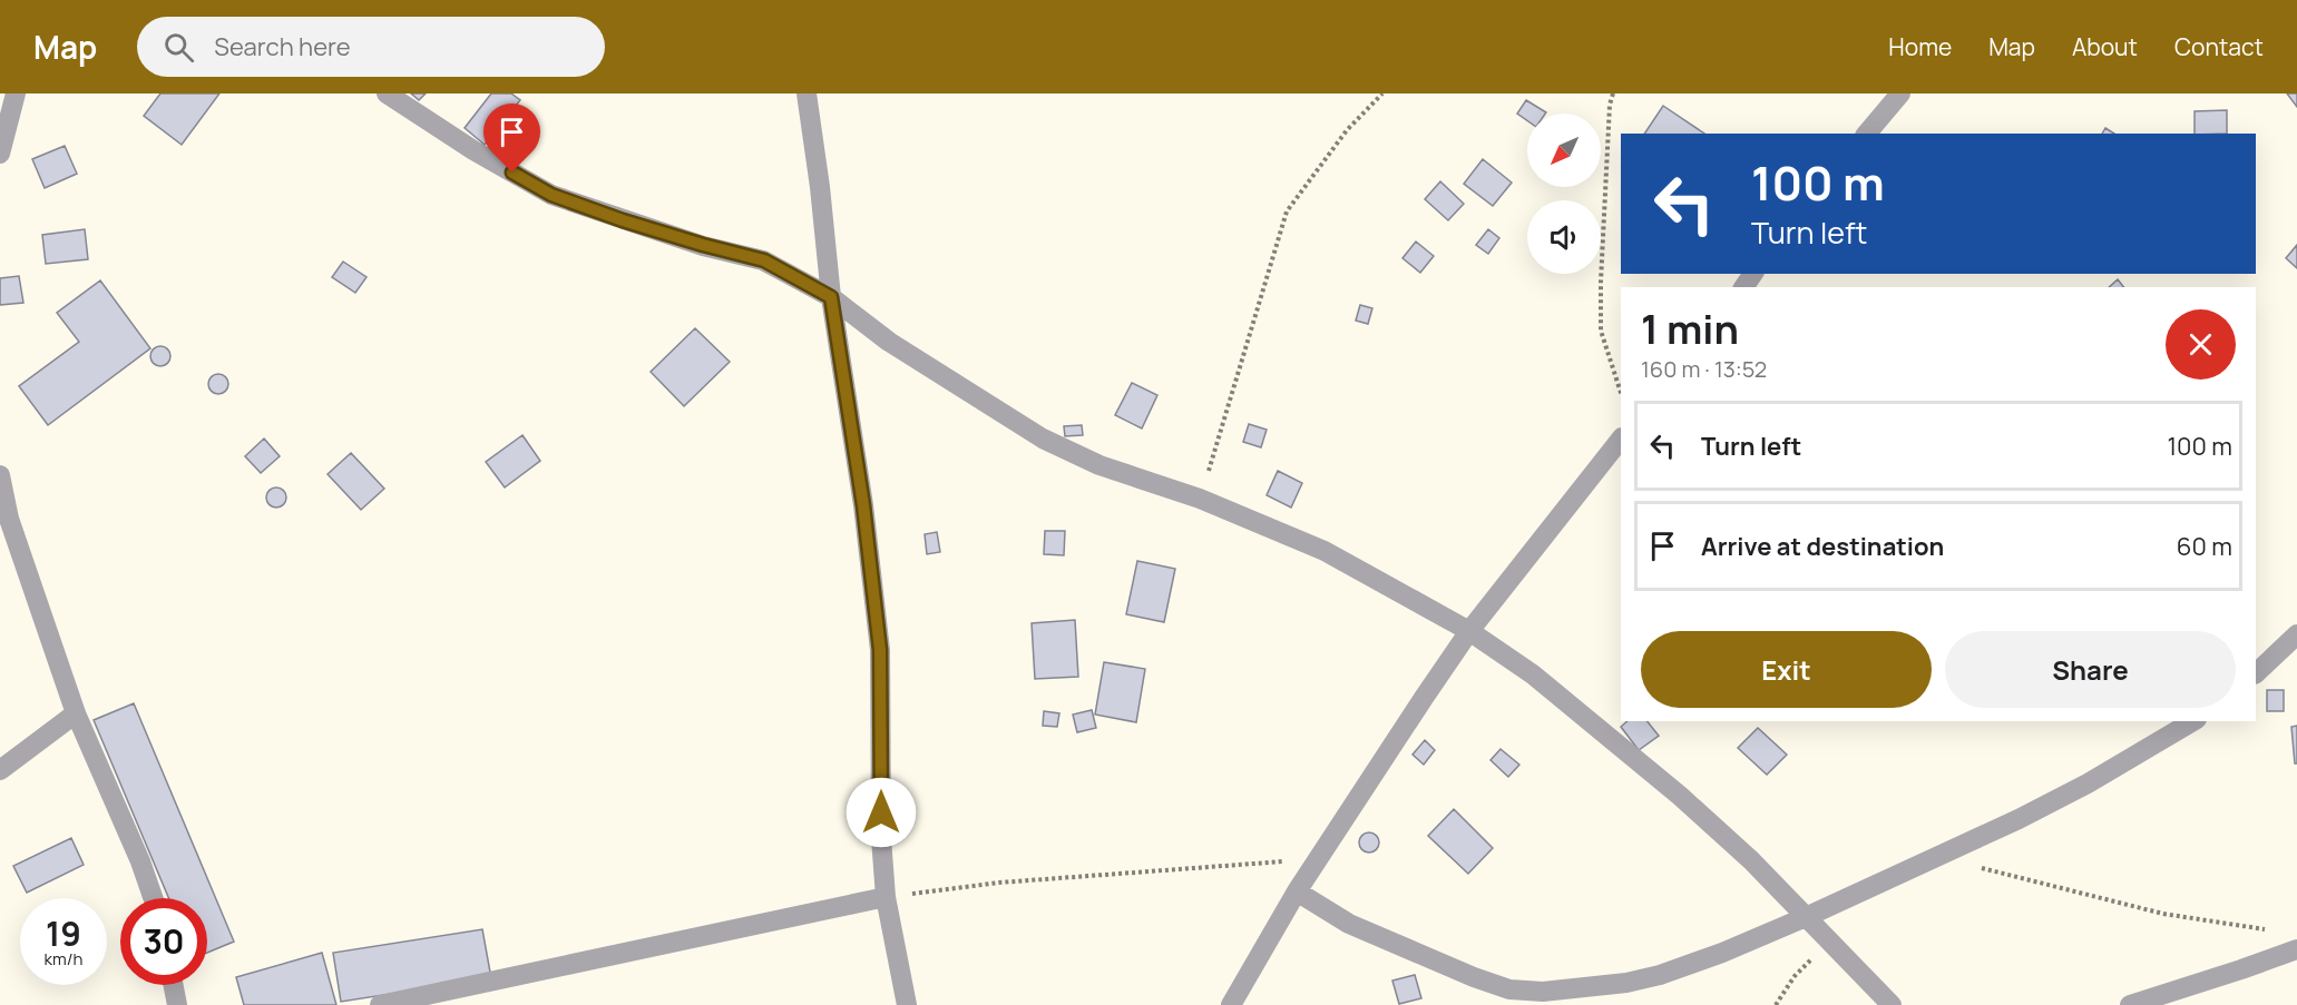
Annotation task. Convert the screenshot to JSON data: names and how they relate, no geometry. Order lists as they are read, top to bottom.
{
  "north": "bottom left",
  "page": {
    "header": "Map",
    "search": "Search here",
    "nav": [
      "Home",
      "Map",
      "About",
      "Contact"
    ],
    "turn": ["100 m", "Turn left"],
    "heading": ["1 min", "160 m · 13:52"],
    "list": [
      {
        "name": "Turn left",
        "value": "100 m"
      },
      {
        "name": "Arrive at destination",
        "value": "60 m"
      }
    ],
    "buttons": ["Exit", "Share"],
    "speed": "19 km/h",
    "limit": "30"
  }
}
